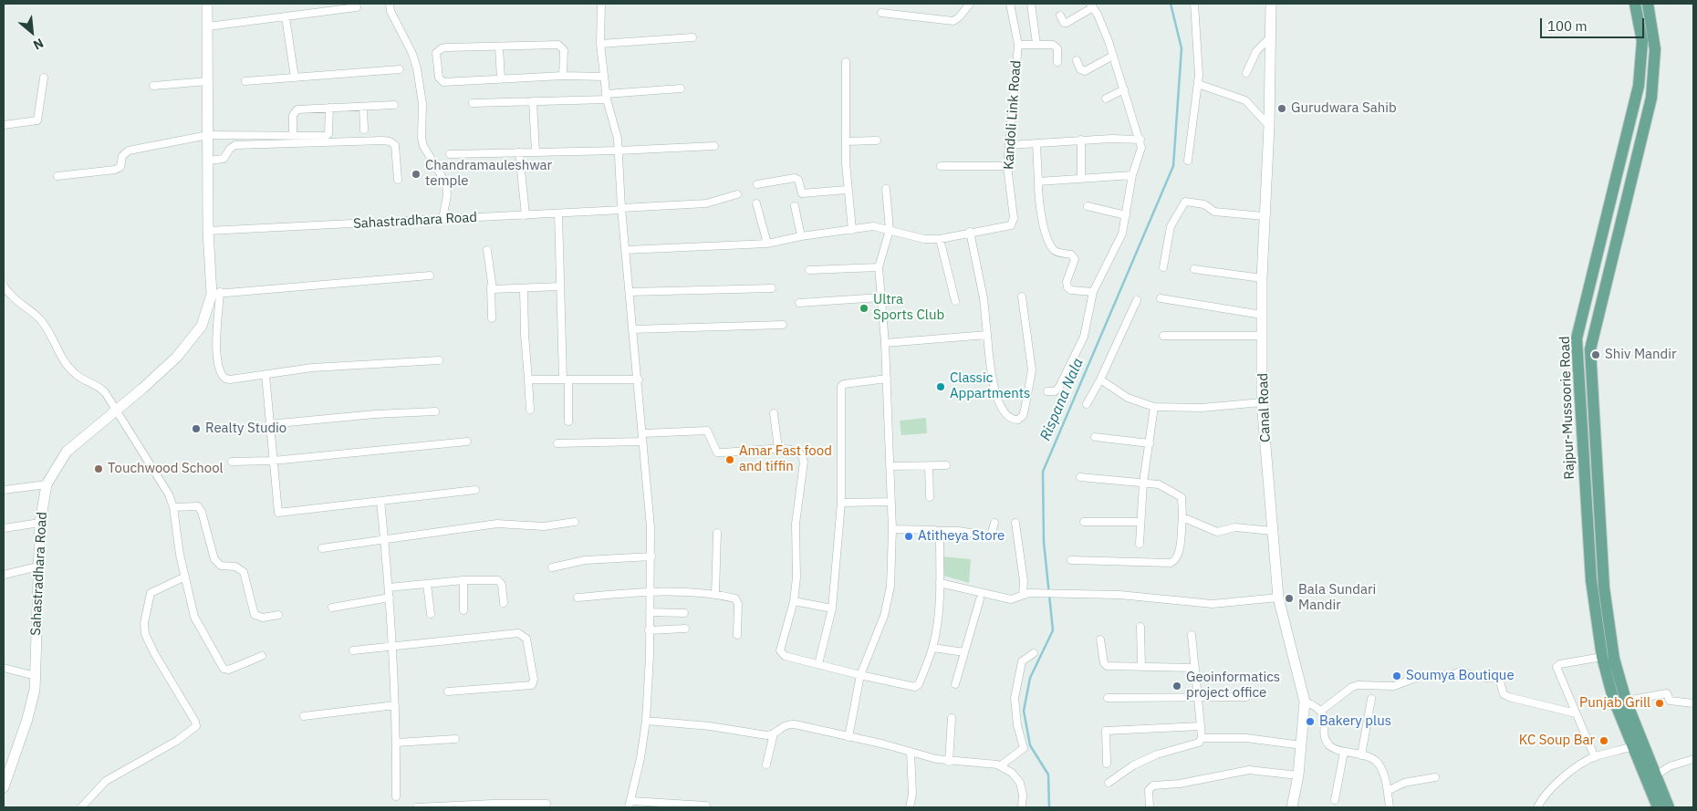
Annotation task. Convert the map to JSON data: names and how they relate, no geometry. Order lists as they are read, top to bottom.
{
  "streets": {
    "main road": ["Sahastradhara Road", "Canal Road", "Rajpur-Mussoorie Road"],
    "street": ["Kandoli Link Road"]
  },
  "water": ["Rispana Nala"],
  "places": [
    "Gurudwara Sahib",
    "Chandramauleshwar temple",
    "Ultra Sports Club",
    "Shiv Mandir",
    "Classic Appartments",
    "Realty Studio",
    "Amar Fast food and tiffin",
    "Touchwood School",
    "Atitheya Store",
    "Bala Sundari Mandir",
    "Soumya Boutique",
    "Geoinformatics project office",
    "Punjab Grill",
    "Bakery plus",
    "KC Soup Bar"
  ],
  "scale_bar": "100 m",
  "north": "bottom right"
}
